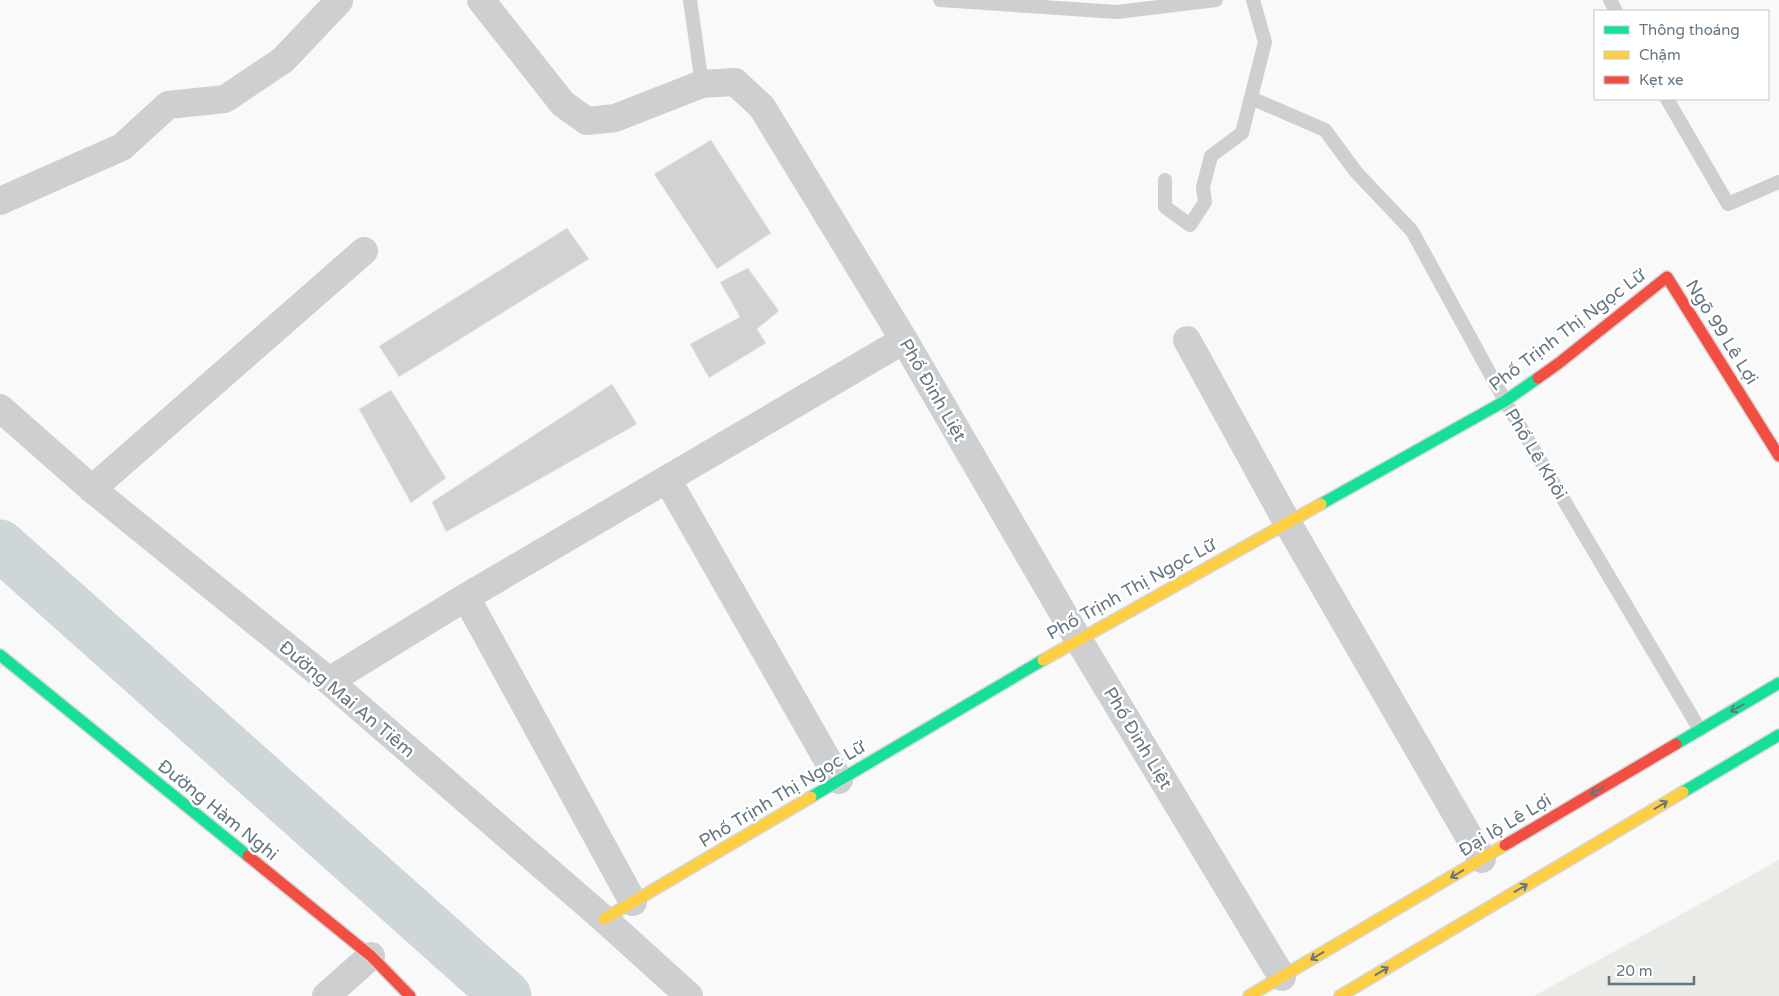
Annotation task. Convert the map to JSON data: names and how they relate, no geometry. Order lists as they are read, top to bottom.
{
  "streets": {
    "street": [
      "Phố Trịnh Thị Ngọc Lữ",
      "Ngõ 99 Lê Lợi",
      "Phố Đinh Liệt",
      "Đường Mai An Tiêm",
      "Đường Hàm Nghi",
      "Đại lộ Lê Lợi"
    ],
    "lane": ["Phố Lê Khôi"]
  },
  "crossings": [
    ["Phố Trịnh Thị Ngọc Lữ", "Ngõ 99 Lê Lợi"],
    ["Phố Trịnh Thị Ngọc Lữ", "Phố Đinh Liệt"],
    ["Phố Trịnh Thị Ngọc Lữ", "Phố Lê Khôi"],
    ["Phố Trịnh Thị Ngọc Lữ", "Đường Mai An Tiêm"],
    ["Phố Đinh Liệt", "Đại lộ Lê Lợi"],
    ["Phố Lê Khôi", "Đại lộ Lê Lợi"]
  ],
  "legend": ["Thông thoáng", "Chậm", "Kẹt xe"],
  "scale_bar": "20 m"
}
